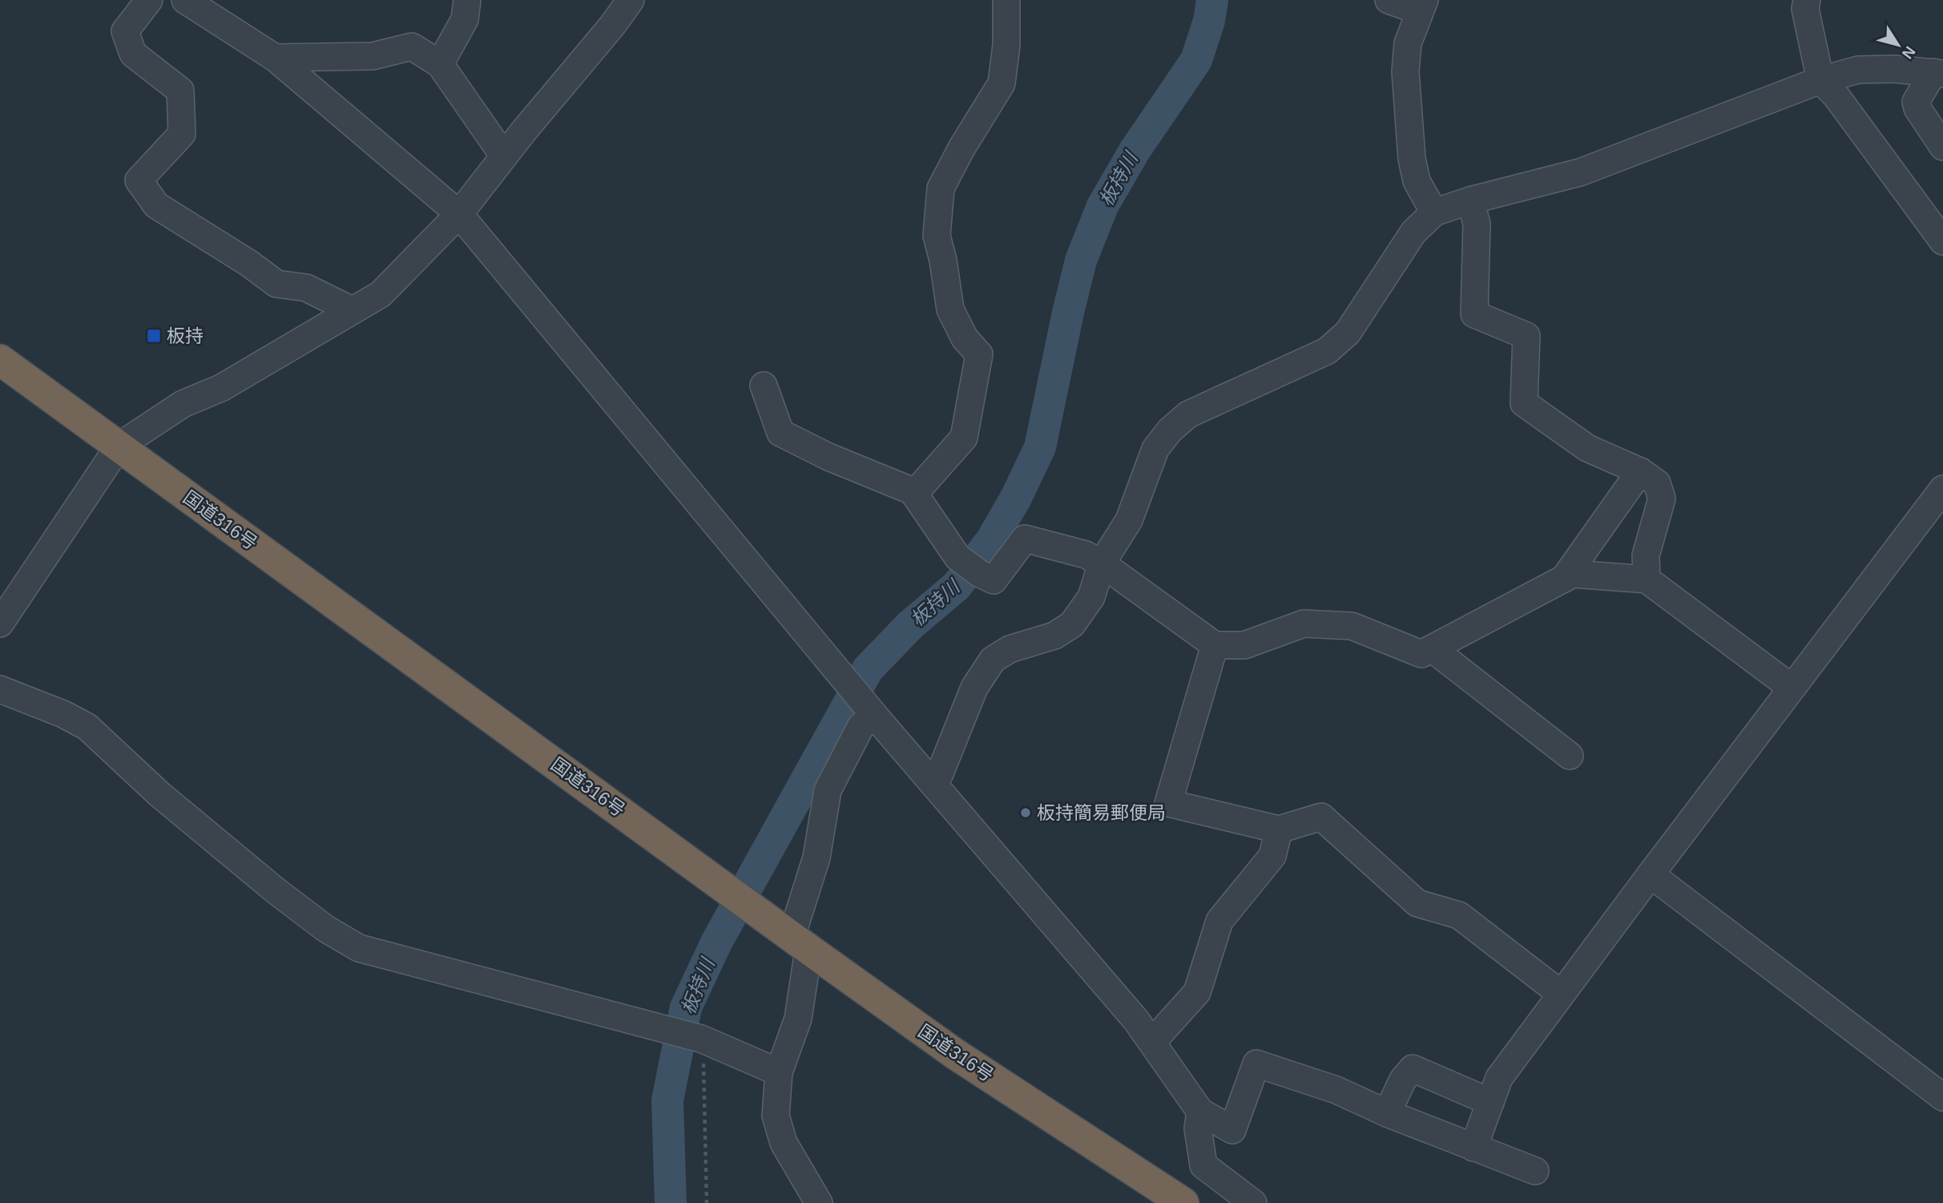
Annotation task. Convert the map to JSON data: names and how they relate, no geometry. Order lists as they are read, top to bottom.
{
  "streets": {
    "highway": ["国道316号"]
  },
  "water": ["板持川"],
  "places": {
    "transit": ["板持"],
    "other": ["板持簡易郵便局"]
  },
  "north": "bottom right"
}
